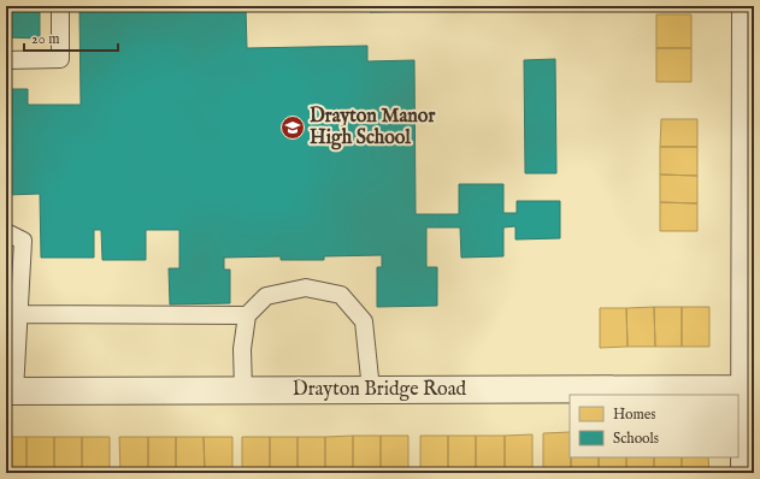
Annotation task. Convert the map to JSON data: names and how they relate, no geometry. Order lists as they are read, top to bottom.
{
  "streets": {
    "street": ["Drayton Bridge Road"]
  },
  "places": {
    "school or university": ["Drayton Manor High School"]
  },
  "legend": ["Homes", "Schools"],
  "scale_bar": "20 m"
}
